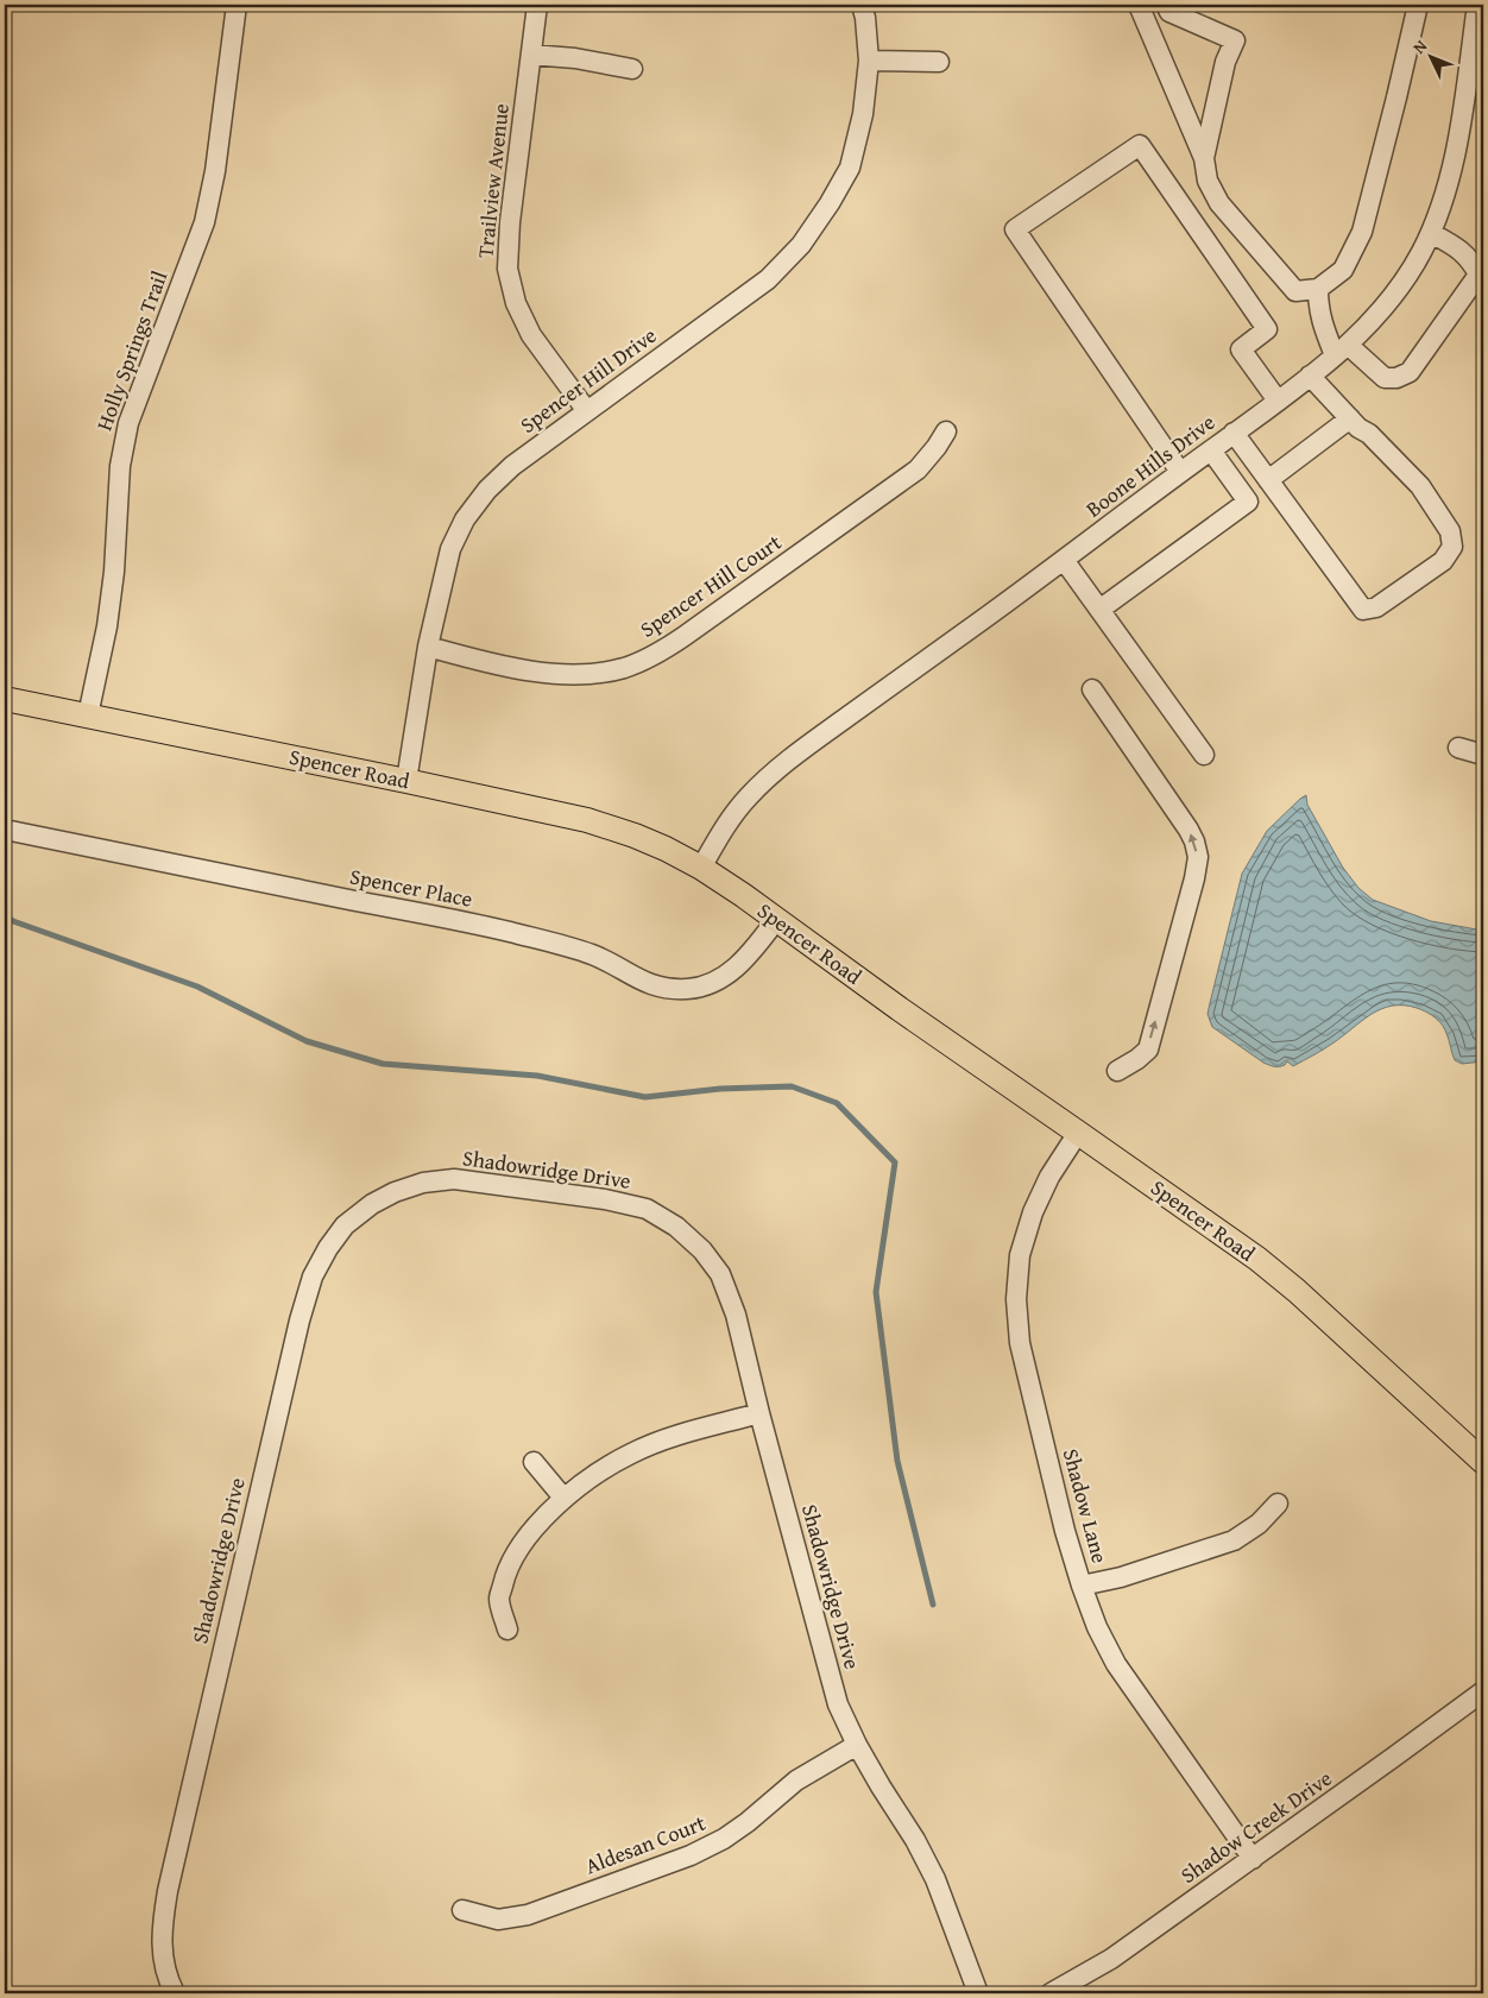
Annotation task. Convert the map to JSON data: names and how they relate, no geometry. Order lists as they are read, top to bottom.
{
  "streets": {
    "main road": ["Spencer Road"],
    "street": [
      "Trailview Avenue",
      "Holly Springs Trail",
      "Spencer Hill Drive",
      "Boone Hills Drive",
      "Spencer Hill Court",
      "Spencer Place",
      "Shadowridge Drive",
      "Shadow Lane",
      "Shadow Creek Drive",
      "Aldesan Court"
    ]
  },
  "crossings": [
    ["Trailview Avenue", "Spencer Hill Drive"],
    ["Holly Springs Trail", "Spencer Road"],
    ["Spencer Hill Drive", "Spencer Hill Court"],
    ["Spencer Hill Drive", "Spencer Road"],
    ["Boone Hills Drive", "Spencer Road"],
    ["Spencer Road", "Spencer Place"],
    ["Spencer Road", "Shadow Lane"],
    ["Shadowridge Drive", "Aldesan Court"],
    ["Shadow Lane", "Shadow Creek Drive"]
  ],
  "north": "top left"
}
